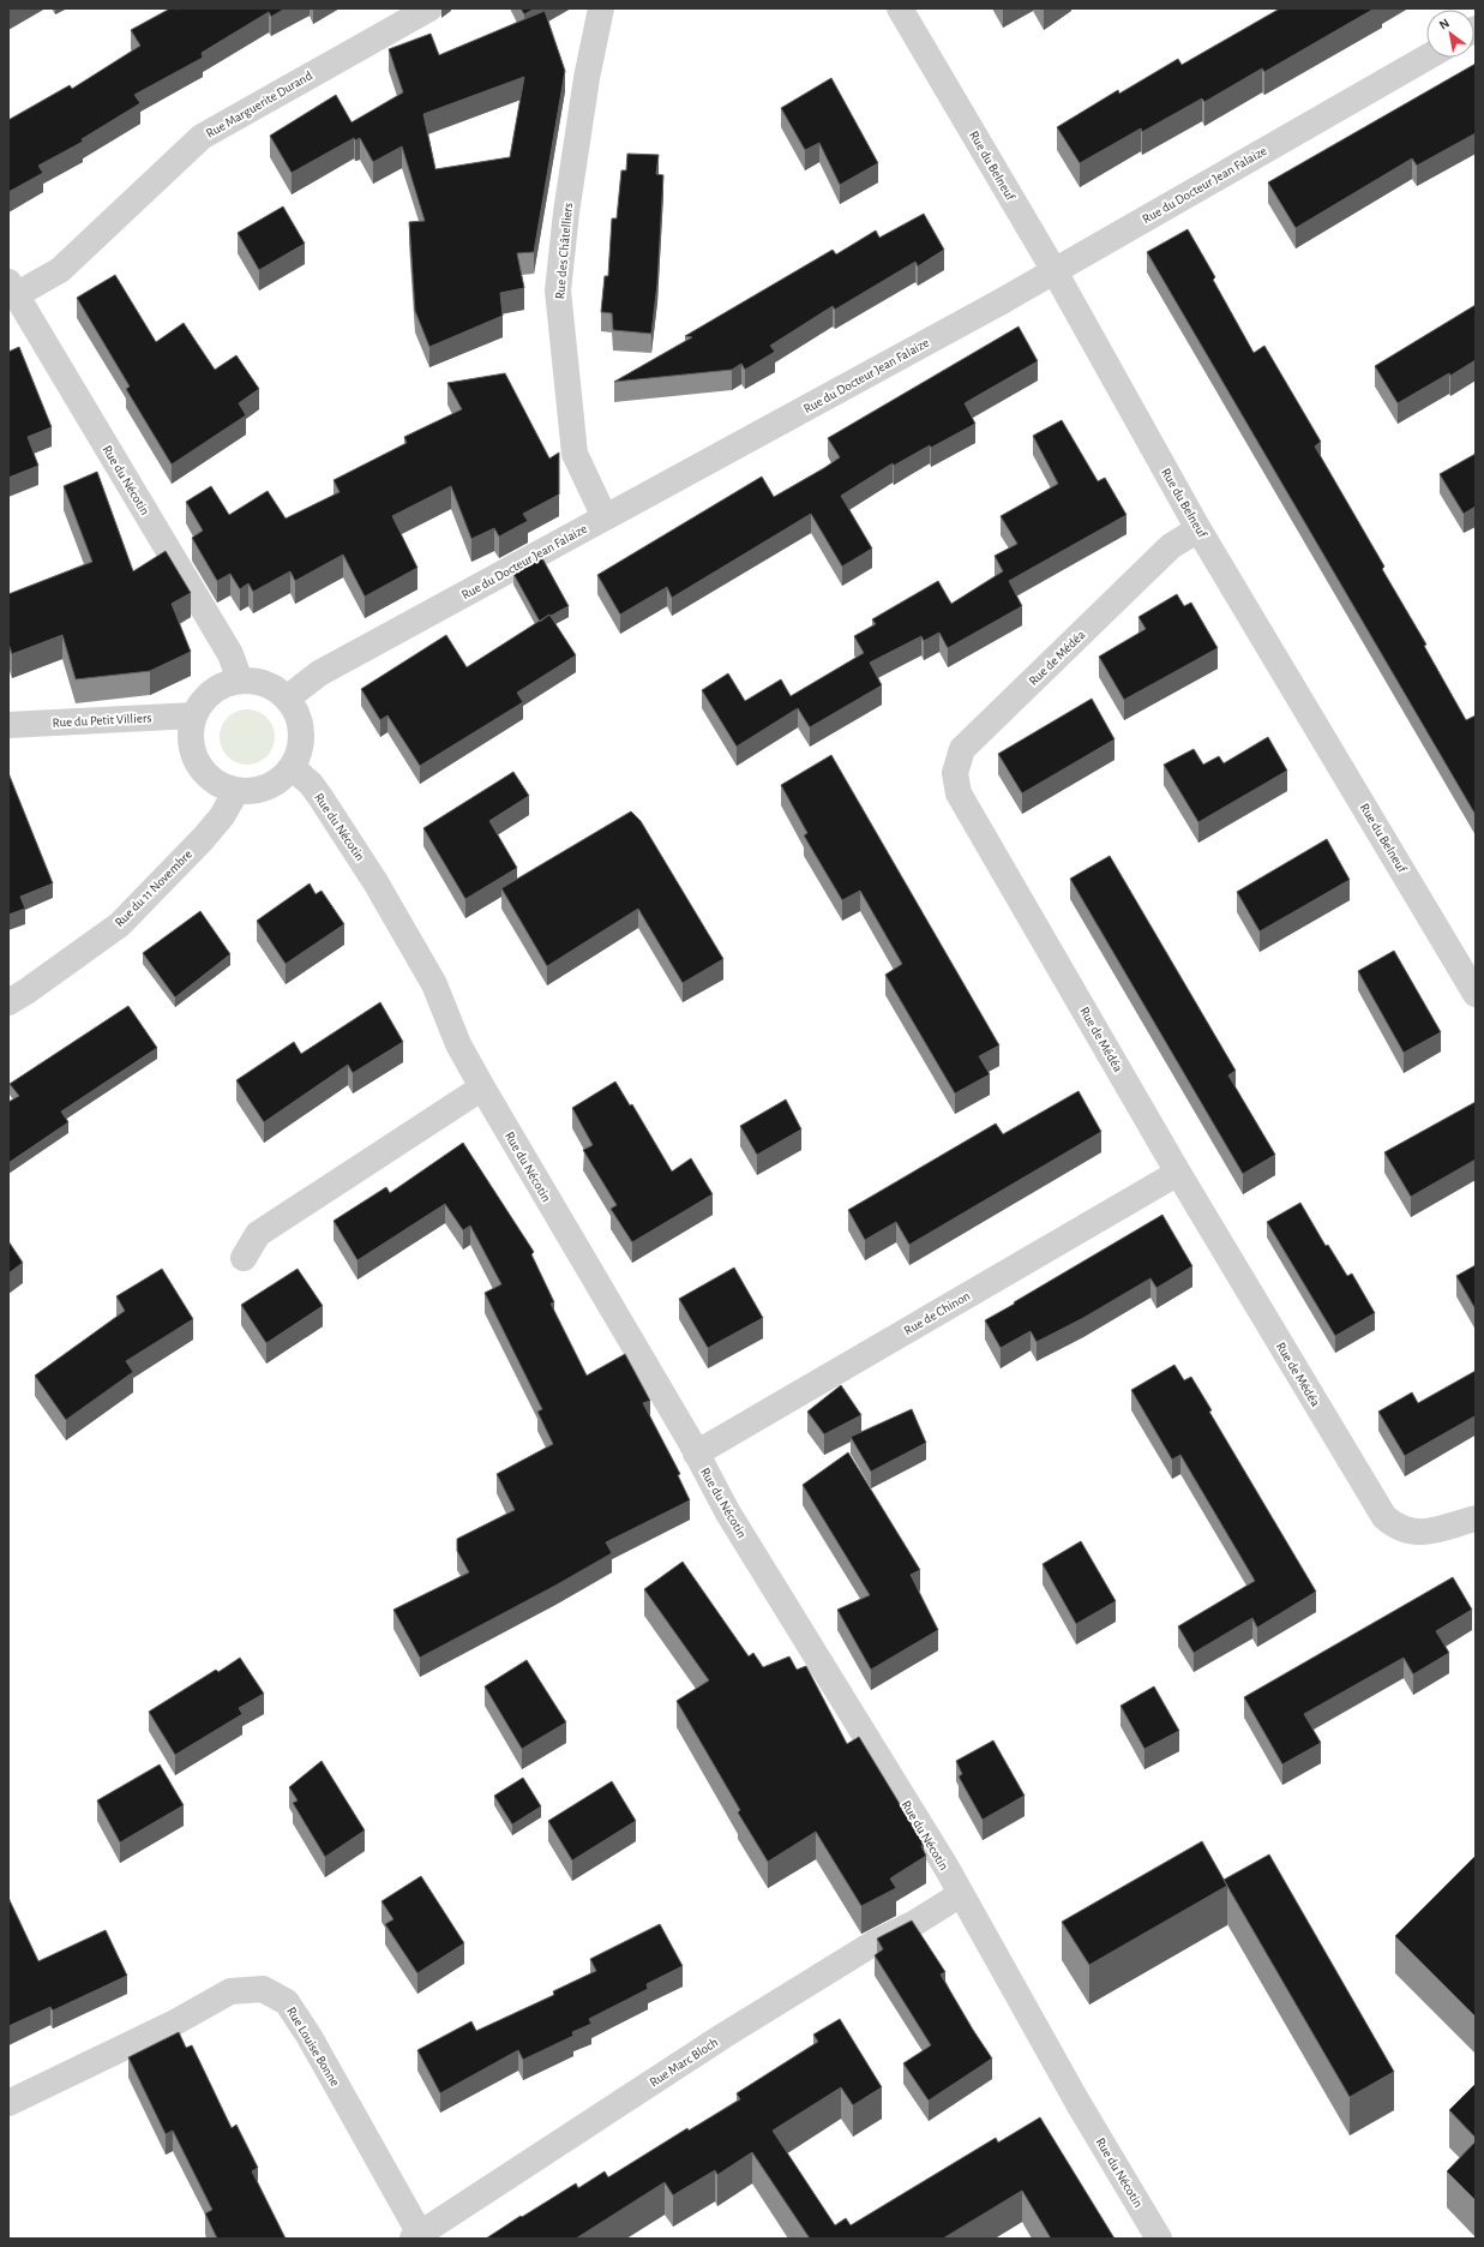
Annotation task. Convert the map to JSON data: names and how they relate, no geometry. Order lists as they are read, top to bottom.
{
  "streets": {
    "street": [
      "Rue Marguerite Durand",
      "Rue du Belneuf",
      "Rue du Docteur Jean Falaize",
      "Rue des Châtelliers",
      "Rue du Nécotin",
      "Rue de Médéa",
      "Rue du Petit Villiers",
      "Rue du 11 Novembre",
      "Rue de Chinon",
      "Rue Louise Bonne",
      "Rue Marc Bloch"
    ]
  },
  "crossings": [
    ["Rue Marguerite Durand", "Rue du Nécotin"],
    ["Rue du Belneuf", "Rue du Docteur Jean Falaize"],
    ["Rue du Belneuf", "Rue de Médéa"],
    ["Rue du Docteur Jean Falaize", "Rue des Châtelliers"],
    ["Rue du Docteur Jean Falaize", "Rue du Nécotin"],
    ["Rue du Docteur Jean Falaize", "Rue du Petit Villiers"],
    ["Rue du Docteur Jean Falaize", "Rue du 11 Novembre"],
    ["Rue du Nécotin", "Rue du Petit Villiers"],
    ["Rue du Nécotin", "Rue du 11 Novembre"],
    ["Rue du Nécotin", "Rue de Chinon"],
    ["Rue du Nécotin", "Rue Marc Bloch"],
    ["Rue de Médéa", "Rue de Chinon"],
    ["Rue du Petit Villiers", "Rue du 11 Novembre"],
    ["Rue Louise Bonne", "Rue Marc Bloch"]
  ],
  "north": "top left"
}
